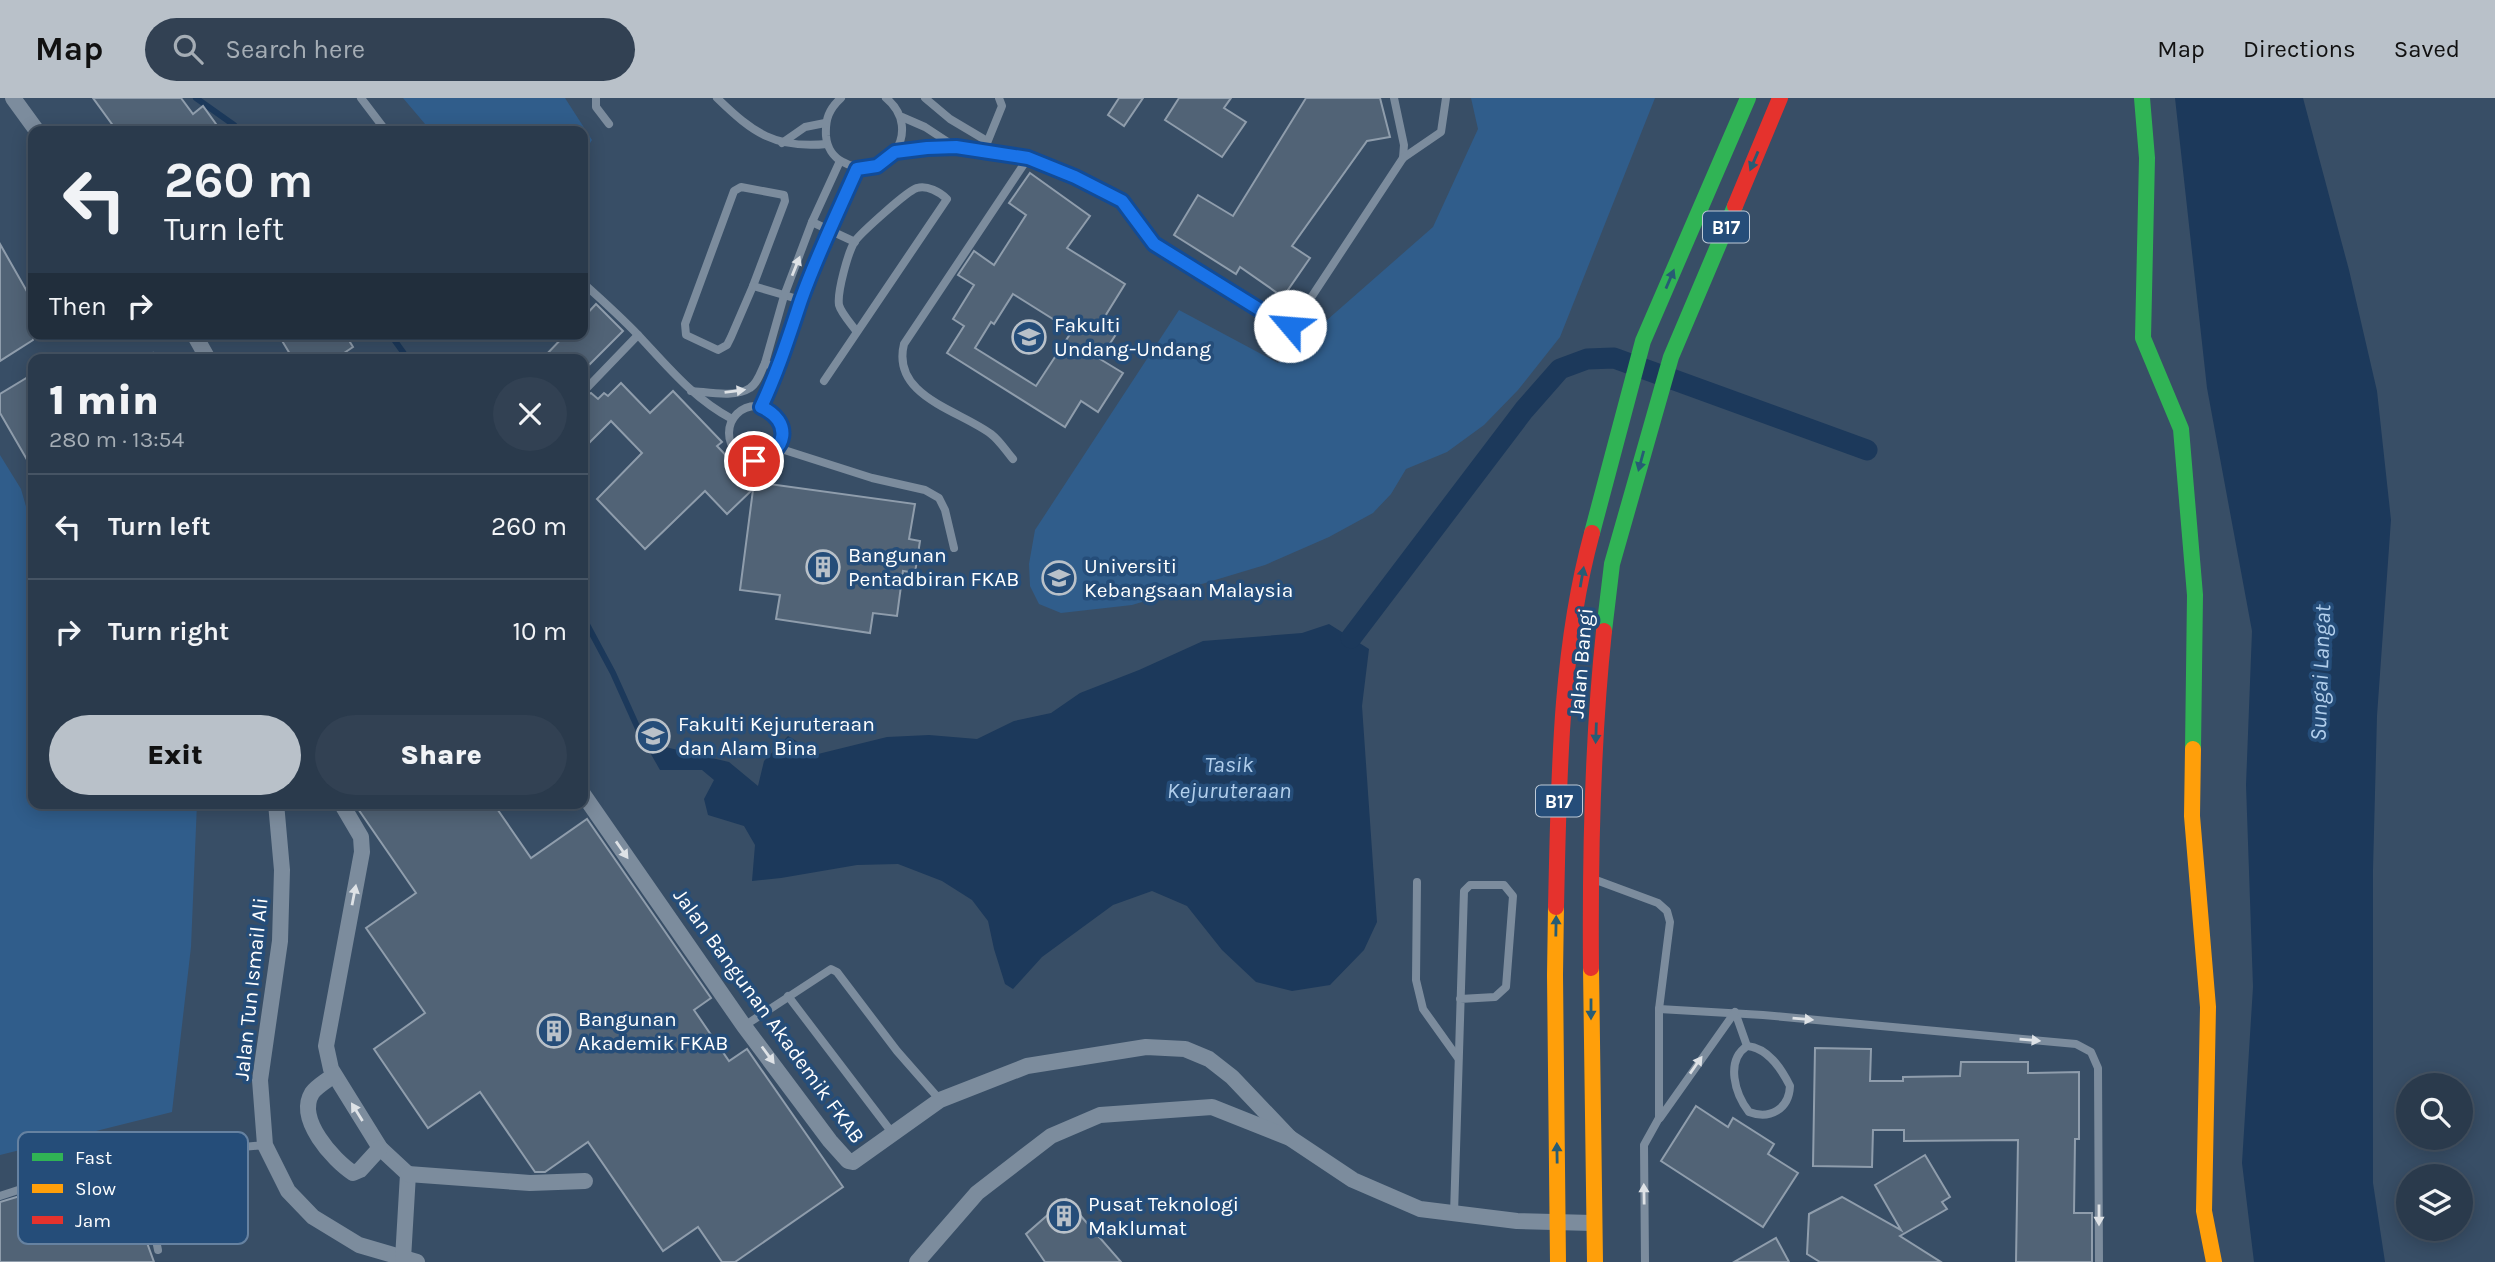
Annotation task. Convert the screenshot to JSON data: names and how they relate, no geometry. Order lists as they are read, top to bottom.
{
  "streets": {
    "main road": ["B17", "Jalan Bangi"],
    "street": ["Jalan Tun Ismail Ali", "Jalan Bangunan Akademik FKAB"]
  },
  "one_way": ["Jalan Bangunan Akademik FKAB"],
  "water": ["Sungai Langat", "Tasik Kejuruteraan"],
  "places": {
    "school or university": ["Fakulti Undang-Undang", "Universiti Kebangsaan Malaysia", "Fakulti Kejuruteraan dan Alam Bina"],
    "building": ["Bangunan Pentadbiran FKAB", "Bangunan Akademik FKAB", "Pusat Teknologi Maklumat"]
  },
  "legend": ["Fast", "Slow", "Jam"],
  "page": {
    "header": "Map",
    "search": "Search here",
    "nav": ["Map", "Directions", "Saved"],
    "turn": ["260 m", "Turn left"],
    "then": "Then",
    "heading": ["1 min", "280 m · 13:54"],
    "list": [
      {
        "name": "Turn left",
        "value": "260 m"
      },
      {
        "name": "Turn right",
        "value": "10 m"
      }
    ],
    "buttons": ["Exit", "Share"]
  }
}
